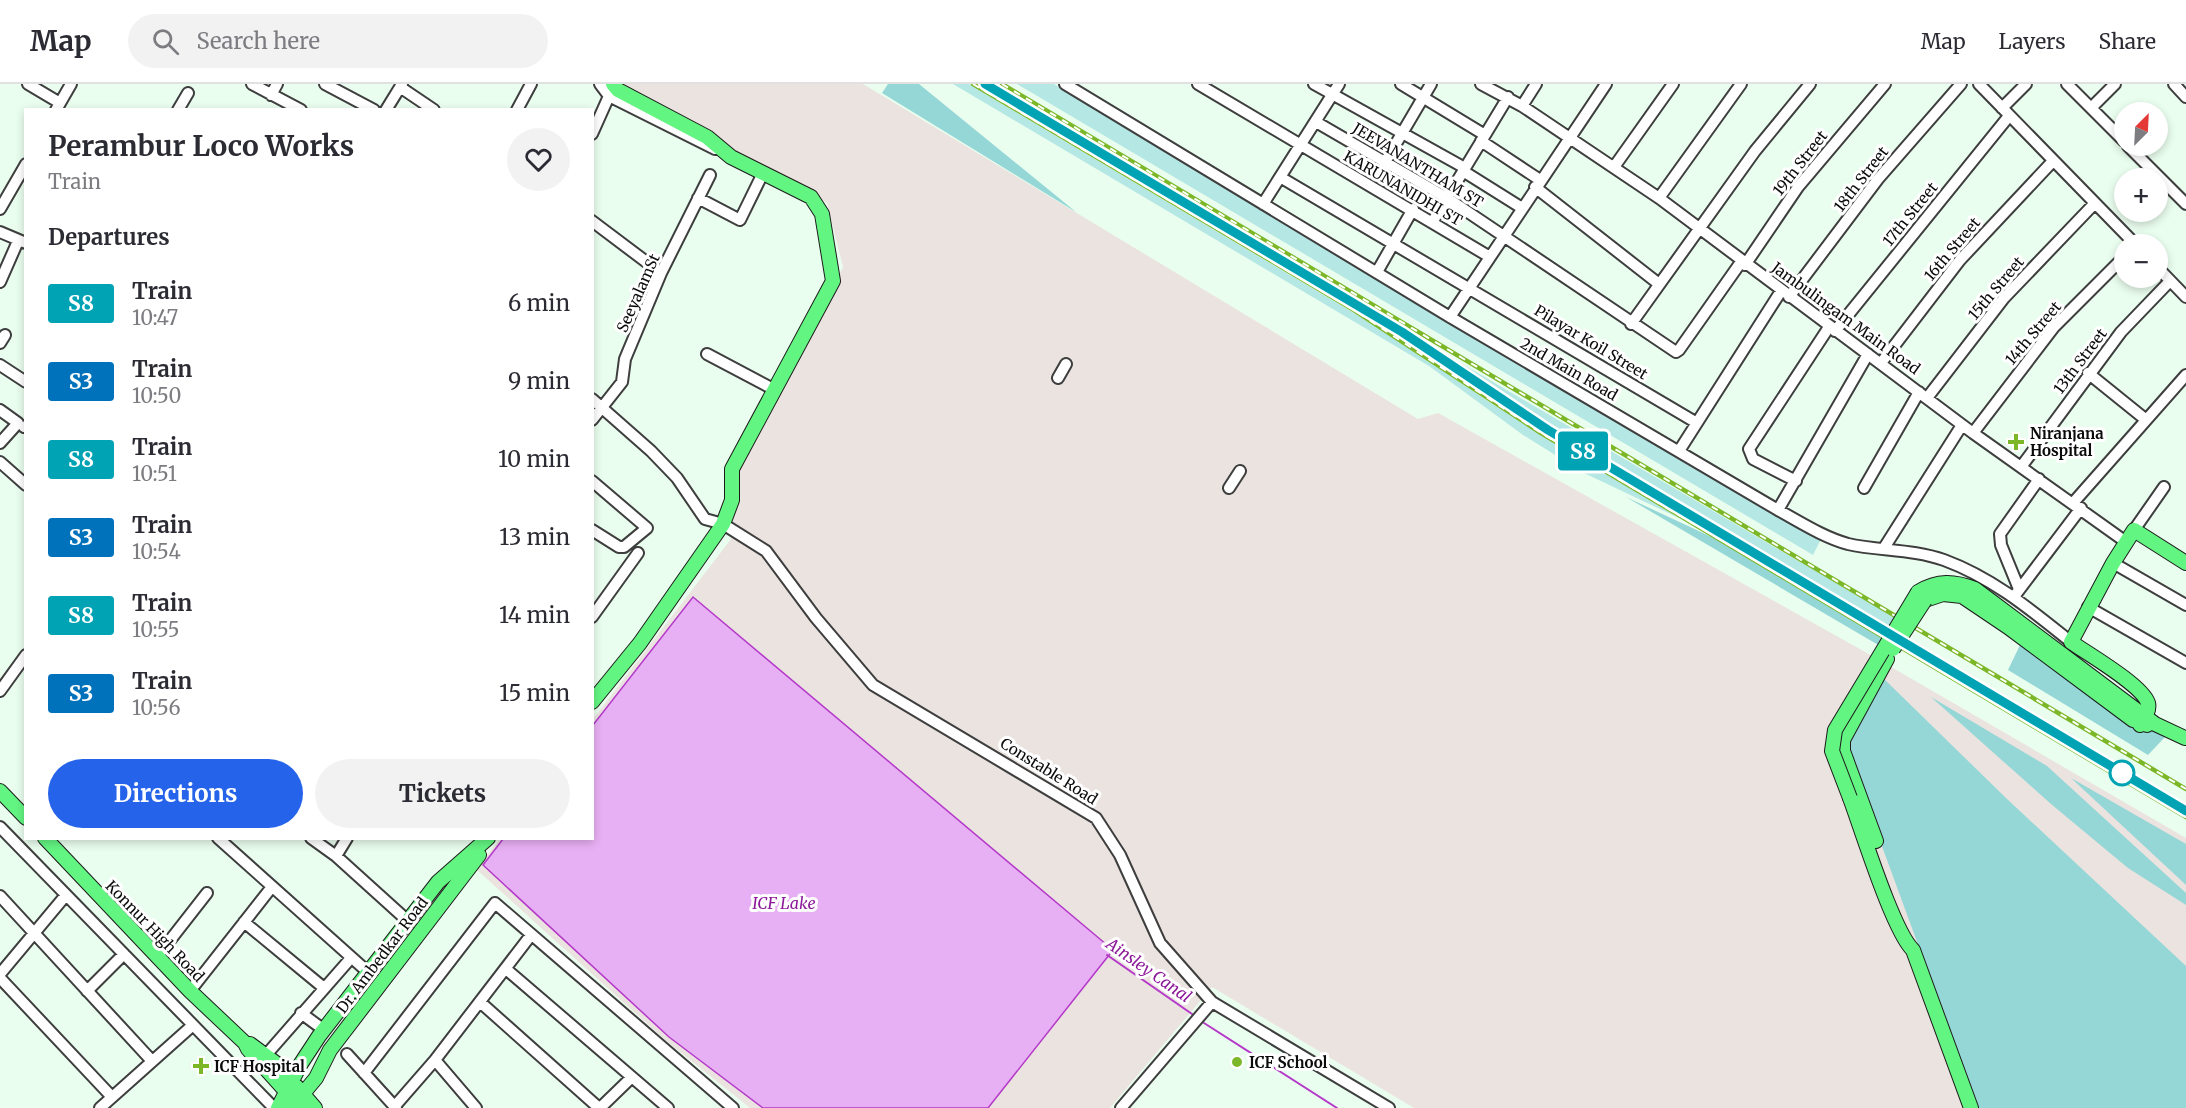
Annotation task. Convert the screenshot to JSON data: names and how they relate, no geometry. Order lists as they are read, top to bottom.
{
  "streets": {
    "main road": ["Jambulingam Main Road", "Konnur High Road", "Dr. Ambedkar Road"],
    "street": [
      "19th Street",
      "JEEVANANTHAM ST",
      "18th Street",
      "KARUNANIDHI ST",
      "17th Street",
      "16th Street",
      "15th Street",
      "SeeyalamSt",
      "14th Street",
      "Pilayar Koil Street",
      "13th Street",
      "2nd Main Road",
      "Constable Road"
    ]
  },
  "crossings": [
    ["19th Street", "JEEVANANTHAM ST"],
    ["19th Street", "Jambulingam Main Road"],
    ["18th Street", "Jambulingam Main Road"],
    ["18th Street", "Pilayar Koil Street"],
    ["18th Street", "2nd Main Road"],
    ["17th Street", "Jambulingam Main Road"],
    ["16th Street", "Jambulingam Main Road"],
    ["15th Street", "Jambulingam Main Road"],
    ["SeeyalamSt", "Constable Road"],
    ["Jambulingam Main Road", "14th Street"],
    ["Jambulingam Main Road", "13th Street"],
    ["Konnur High Road", "Dr. Ambedkar Road"]
  ],
  "water": ["ICF Lake", "Ainsley Canal"],
  "places": {
    "health": ["Niranjana Hospital", "ICF Hospital"],
    "other": ["ICF School"]
  },
  "north": "top right",
  "page": {
    "header": "Map",
    "search": "Search here",
    "nav": ["Map", "Layers", "Share"],
    "on_map": "S8",
    "map_buttons": ["+", "−"],
    "heading": [
      ["Perambur Loco Works", "Train"],
      "Departures"
    ],
    "list": [
      {
        "mark": "S8",
        "name": "Train",
        "note": "10:47",
        "value": "6 min"
      },
      {
        "mark": "S3",
        "name": "Train",
        "note": "10:50",
        "value": "9 min"
      },
      {
        "mark": "S8",
        "name": "Train",
        "note": "10:51",
        "value": "10 min"
      },
      {
        "mark": "S3",
        "name": "Train",
        "note": "10:54",
        "value": "13 min"
      },
      {
        "mark": "S8",
        "name": "Train",
        "note": "10:55",
        "value": "14 min"
      },
      {
        "mark": "S3",
        "name": "Train",
        "note": "10:56",
        "value": "15 min"
      }
    ],
    "buttons": ["Directions", "Tickets"]
  }
}
